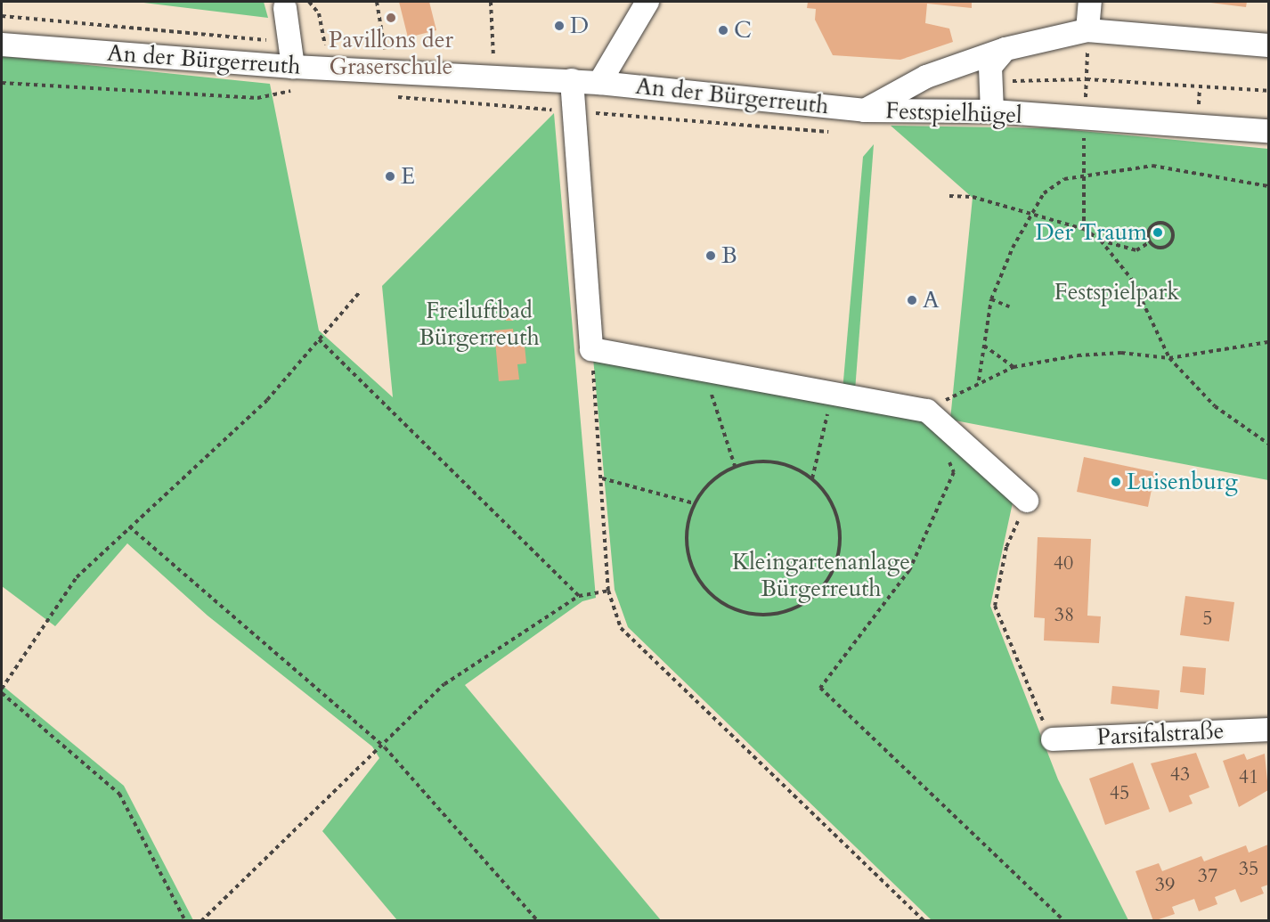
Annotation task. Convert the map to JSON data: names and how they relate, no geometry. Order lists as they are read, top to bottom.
{
  "streets": {
    "street": ["An der Bürgerreuth", "Festspielhügel", "Parsifalstraße"]
  },
  "crossings": [
    ["An der Bürgerreuth", "Festspielhügel"]
  ],
  "parks": ["Festspielpark", "Freiluftbad Bürgerreuth", "Kleingartenanlage Bürgerreuth"],
  "places": [
    "Pavillons der Graserschule",
    "D",
    "C",
    "E",
    "Der Traum",
    "B",
    "A",
    "Luisenburg"
  ],
  "house_numbers": [
    "40",
    "38",
    "5",
    "43",
    "41",
    "45",
    "35",
    "37",
    "39"
  ]
}
